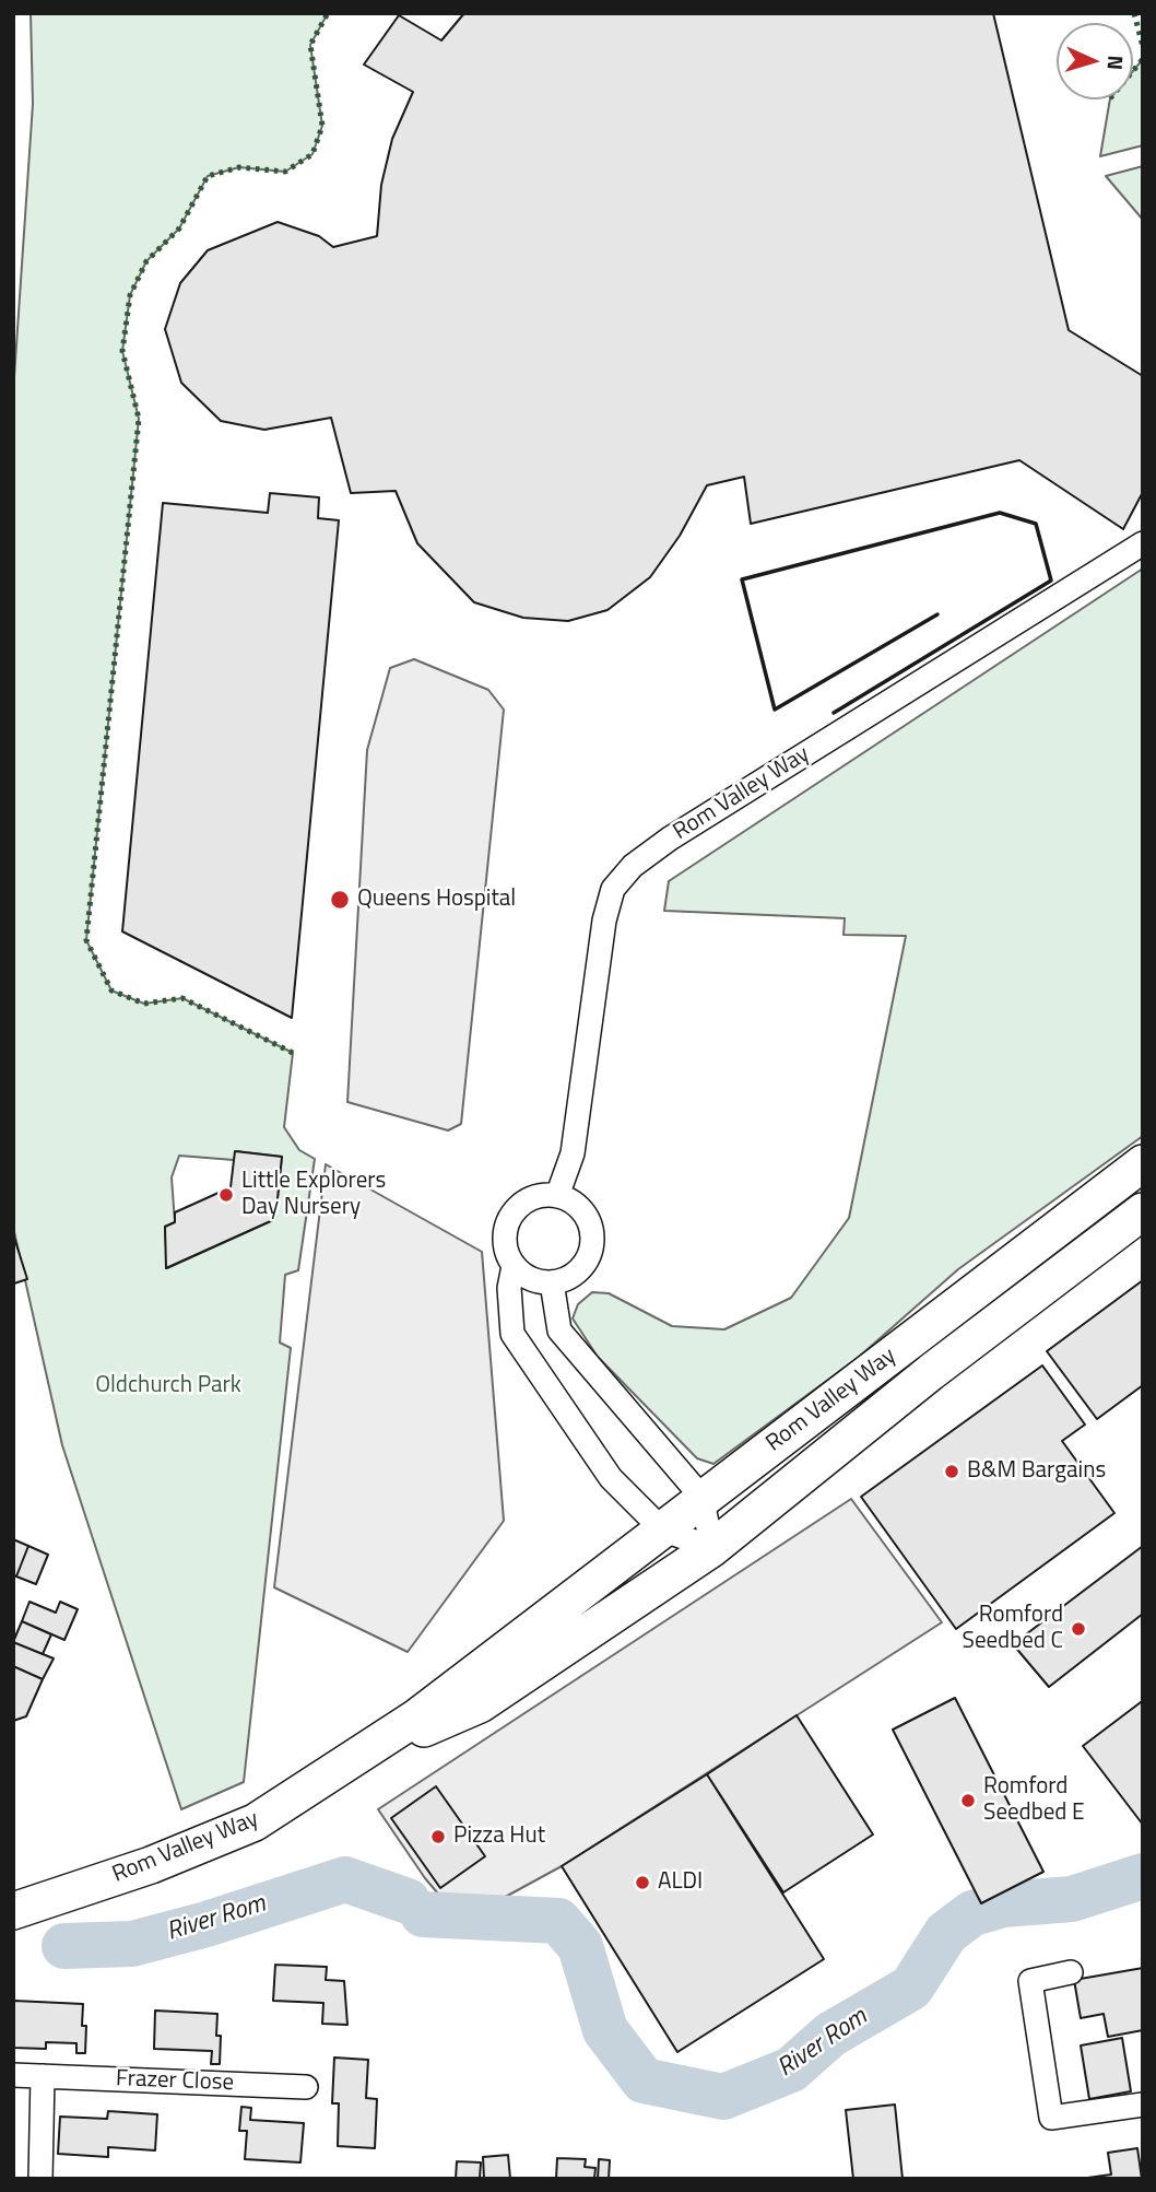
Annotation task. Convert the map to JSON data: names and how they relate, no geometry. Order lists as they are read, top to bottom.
{
  "streets": {
    "main road": ["Rom Valley Way"],
    "street": ["Frazer Close"]
  },
  "water": ["River Rom"],
  "parks": ["Oldchurch Park"],
  "places": [
    "Queens Hospital",
    "Little Explorers Day Nursery",
    "B&M Bargains",
    "Romford Seedbed C",
    "Romford Seedbed E",
    "Pizza Hut",
    "ALDI"
  ],
  "north": "right"
}
